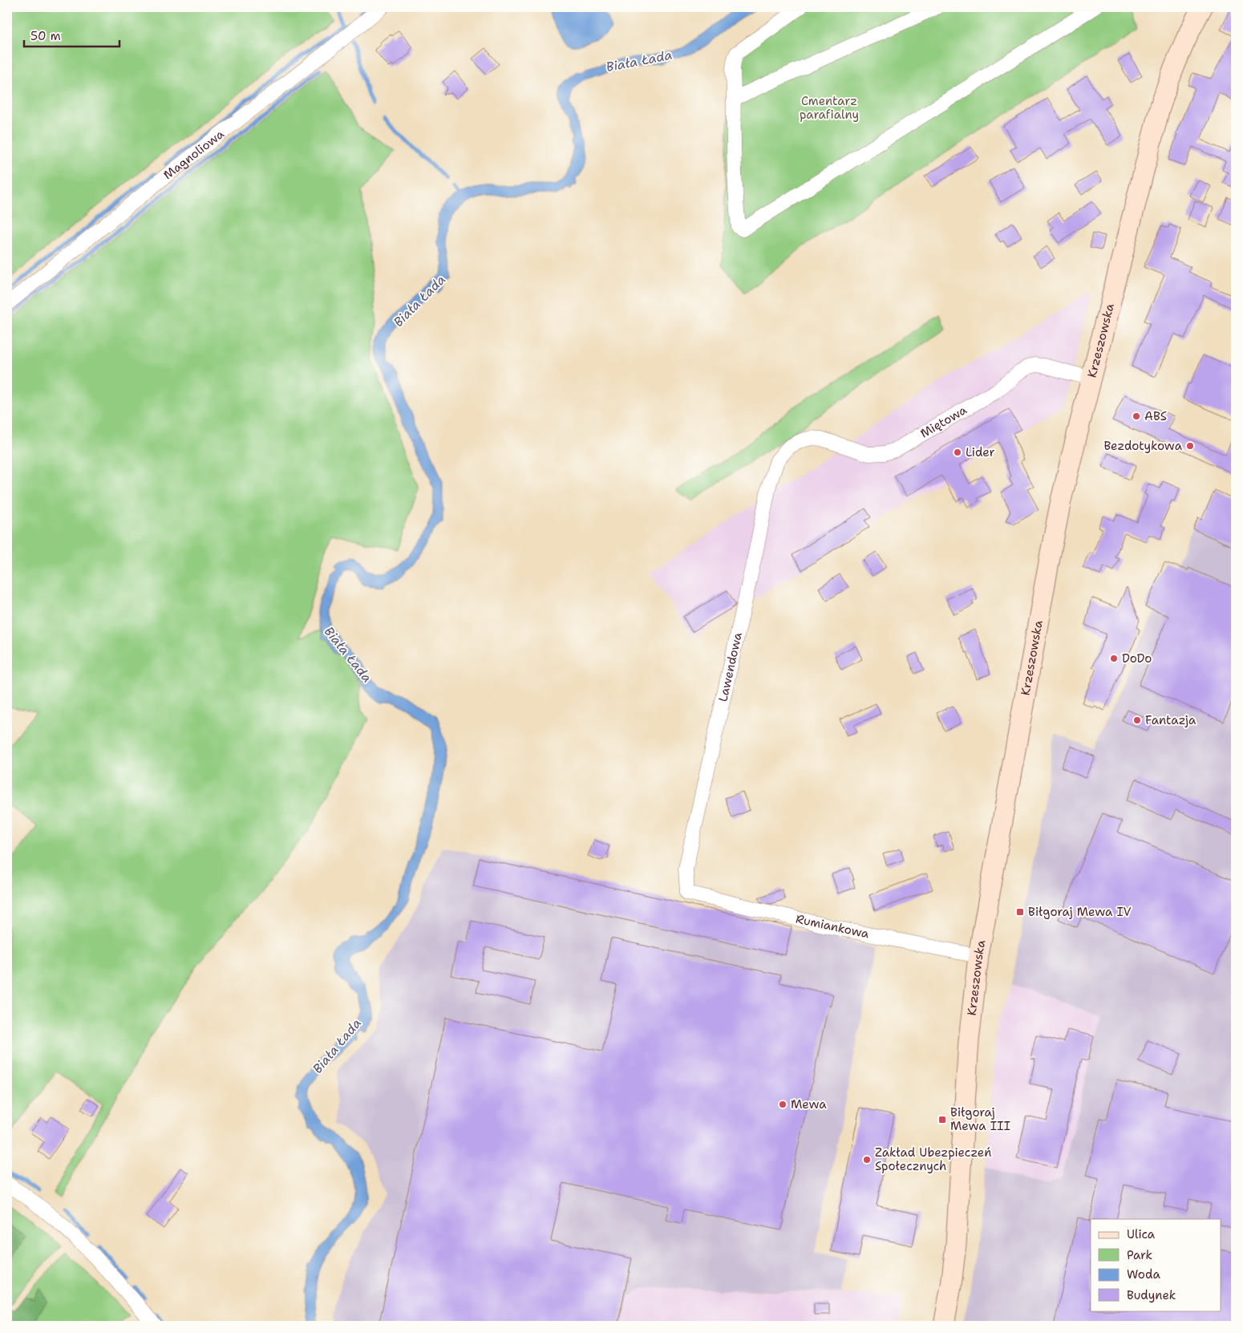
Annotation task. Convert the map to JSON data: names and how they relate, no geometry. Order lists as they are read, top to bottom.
{
  "streets": {
    "main road": ["Krzeszowska"],
    "street": [
      "Magnoliowa",
      "Miętowa",
      "Lawendowa",
      "Rumiankowa"
    ]
  },
  "crossings": [
    ["Krzeszowska", "Miętowa"],
    ["Krzeszowska", "Rumiankowa"],
    ["Miętowa", "Lawendowa"],
    ["Lawendowa", "Rumiankowa"]
  ],
  "water": ["Biała Łada"],
  "parks": ["Cmentarz parafialny"],
  "places": {
    "other": [
      "ABS",
      "Bezdotykowa",
      "Lider",
      "DoDo",
      "Fantazja",
      "Mewa",
      "Zakład Ubezpieczeń Społecznych"
    ],
    "transit": ["Biłgoraj Mewa IV", "Biłgoraj Mewa III"]
  },
  "legend": [
    "Ulica",
    "Park",
    "Woda",
    "Budynek"
  ],
  "scale_bar": "50 m"
}
